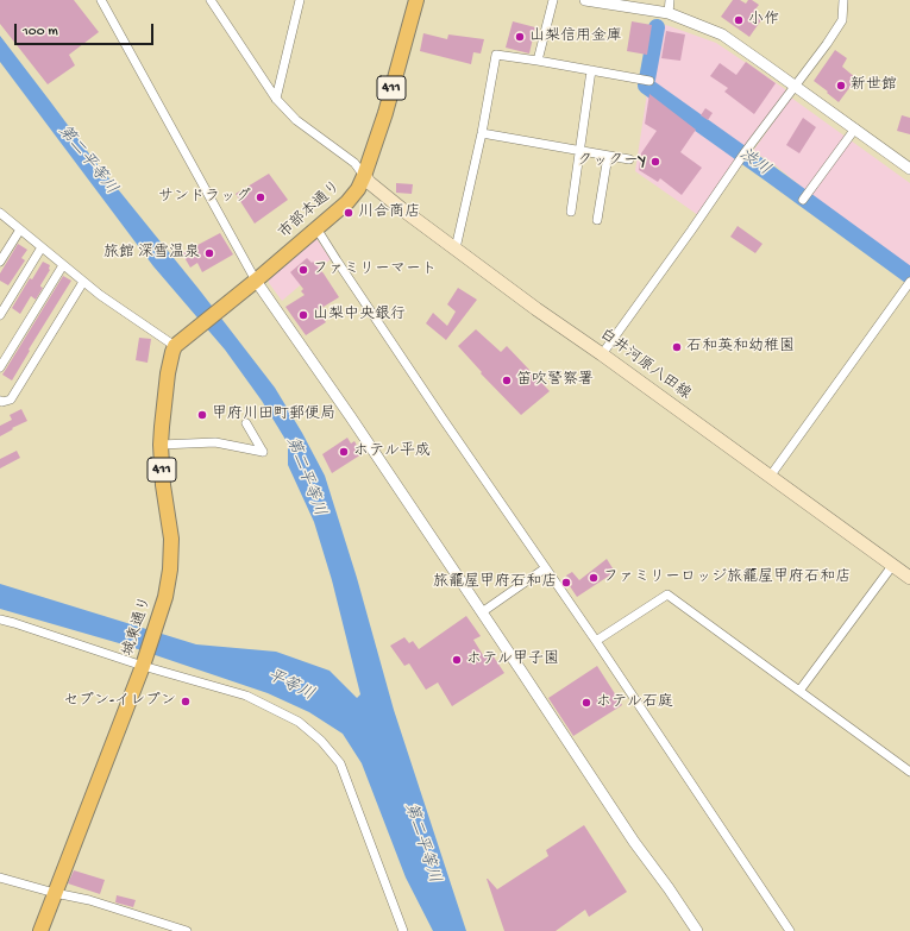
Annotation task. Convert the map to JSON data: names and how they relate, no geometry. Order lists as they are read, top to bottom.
{
  "streets": {
    "highway": ["411", "市部本通り", "城東通り"],
    "main road": ["白井河原八田線"]
  },
  "crossings": [
    ["市部本通り", "白井河原八田線"],
    ["市部本通り", "城東通り"]
  ],
  "water": ["第二平等川", "渋川", "平等川"],
  "places": [
    "小作",
    "山梨信用金庫",
    "新世館",
    "クックーY",
    "サンドラッグ",
    "川合商店",
    "旅館 深雪温泉",
    "ファミリーマート",
    "山梨中央銀行",
    "石和英和幼稚園",
    "笛吹警察署",
    "甲府川田町郵便局",
    "ホテル平成",
    "ファミリーロッジ旅籠屋甲府石和店",
    "旅籠屋甲府石和店",
    "ホテル甲子園",
    "セブン-イレブン",
    "ホテル石庭"
  ],
  "scale_bar": "100 m"
}
